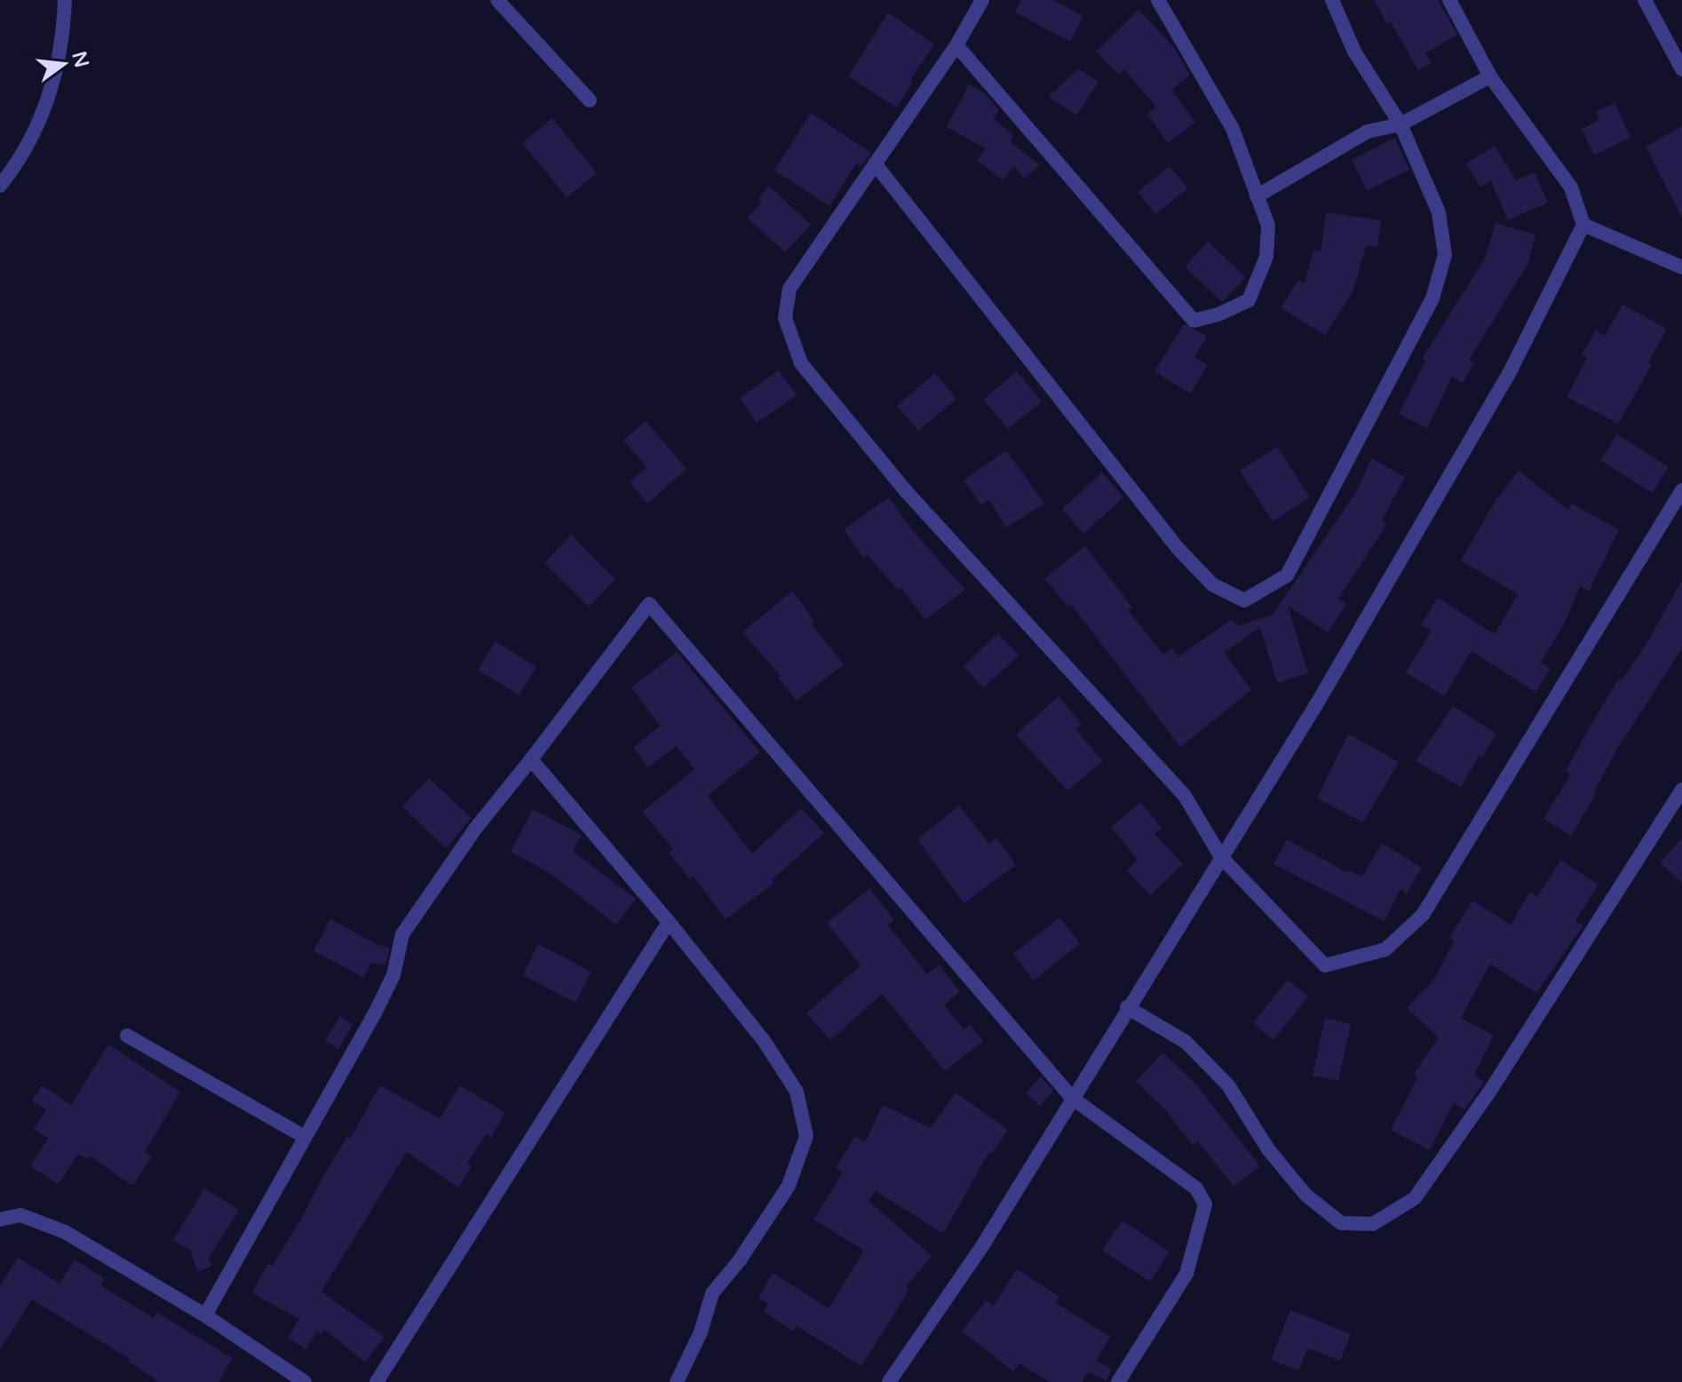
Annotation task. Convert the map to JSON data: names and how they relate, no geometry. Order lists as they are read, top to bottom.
{
  "north": "right"
}
